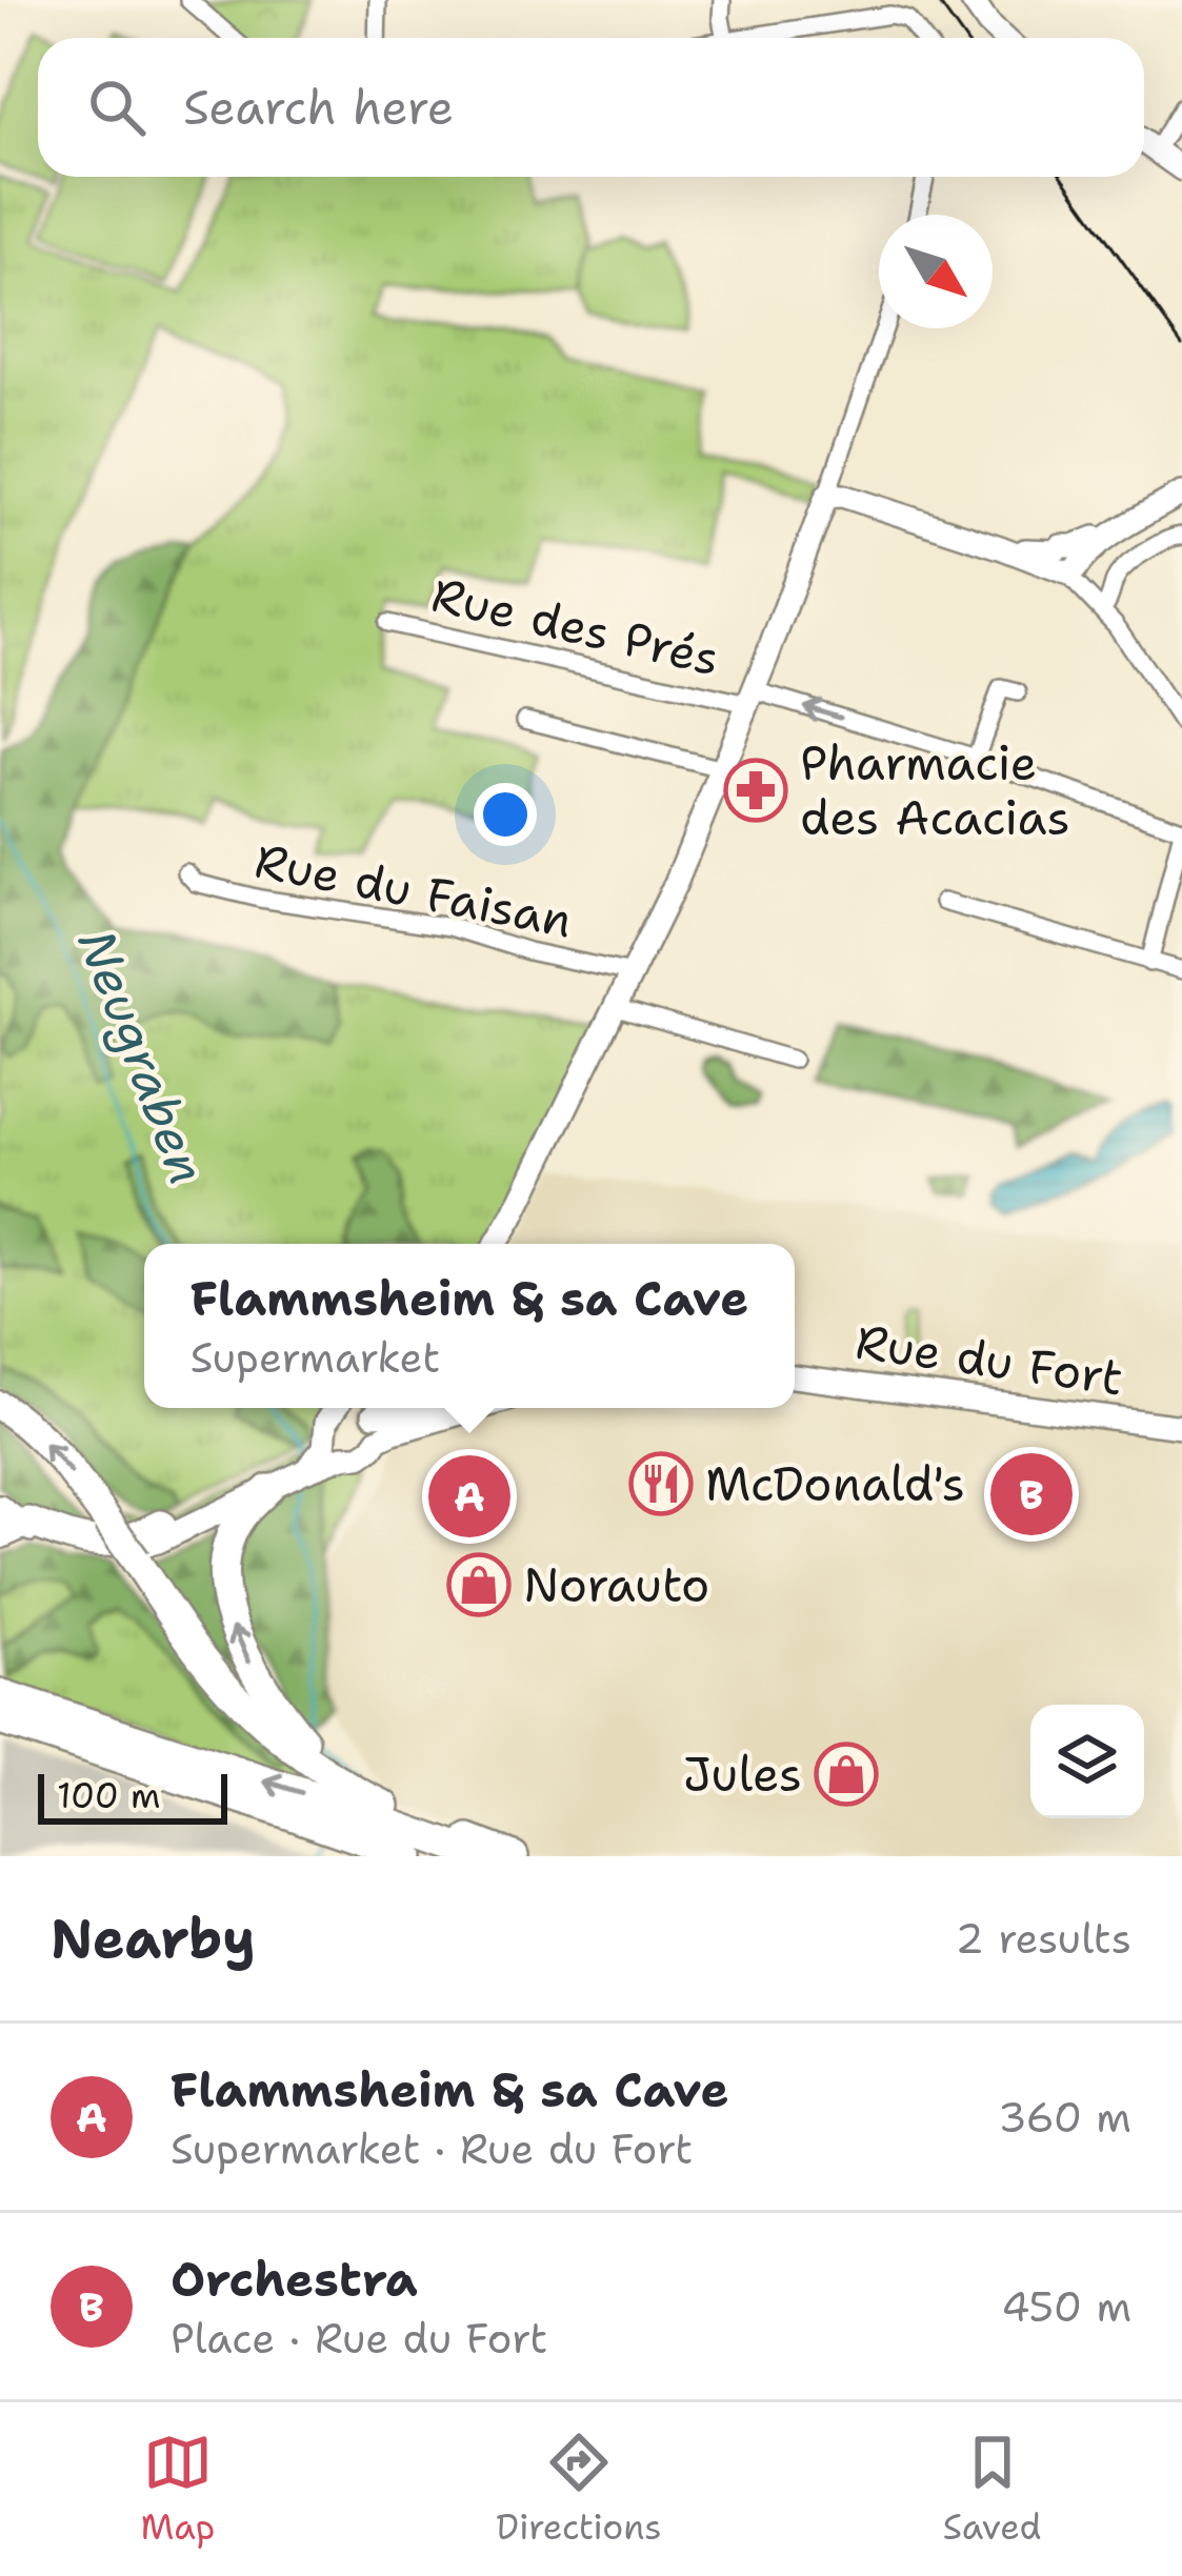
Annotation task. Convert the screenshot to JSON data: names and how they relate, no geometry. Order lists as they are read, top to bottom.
{
  "streets": {
    "main road": ["Rue du Fort"],
    "street": ["Rue des Prés", "Rue du Faisan"]
  },
  "water": ["Neugraben"],
  "places": {
    "pharmacy": ["Pharmacie des Acacias"],
    "restaurant": ["McDonald's"],
    "shop": ["Norauto", "Jules"]
  },
  "scale_bar": "100 m",
  "north": "bottom right",
  "page": {
    "search": "Search here",
    "popup": ["Flammsheim & sa Cave", "Supermarket"],
    "pins": ["B", "A"],
    "scale": "100 m",
    "heading": ["Nearby", "2 results"],
    "list": [
      {
        "mark": "A",
        "name": "Flammsheim & sa Cave",
        "note": "Supermarket · Rue du Fort",
        "value": "360 m"
      },
      {
        "mark": "B",
        "name": "Orchestra",
        "note": "Place · Rue du Fort",
        "value": "450 m"
      }
    ],
    "nav": ["Map", "Directions", "Saved"]
  }
}
